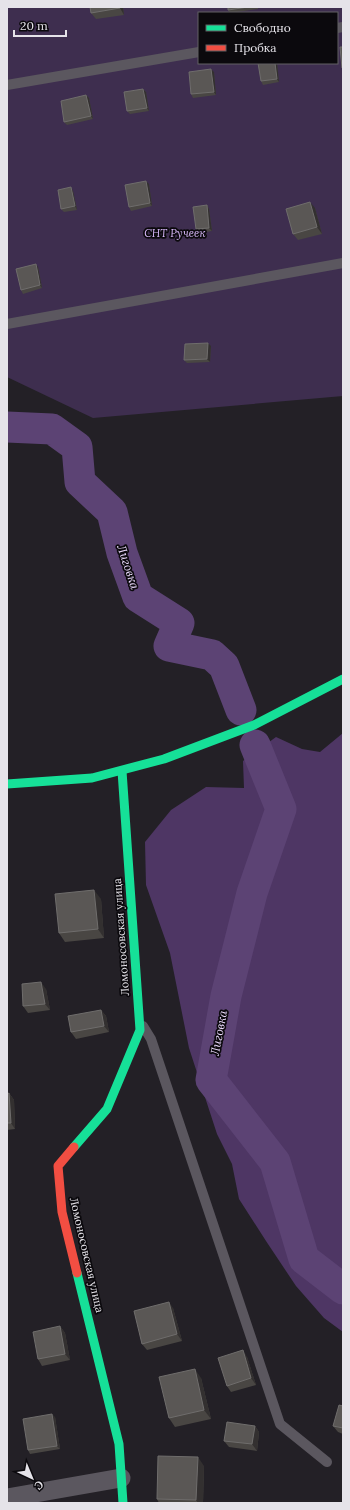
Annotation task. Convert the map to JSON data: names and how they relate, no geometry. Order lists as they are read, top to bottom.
{
  "streets": {
    "street": ["Ломоносовская улица"]
  },
  "water": ["Лиговка"],
  "parks": ["СНТ Ручеек"],
  "legend": ["Свободно", "Пробка"],
  "scale_bar": "20 m",
  "north": "bottom right"
}
